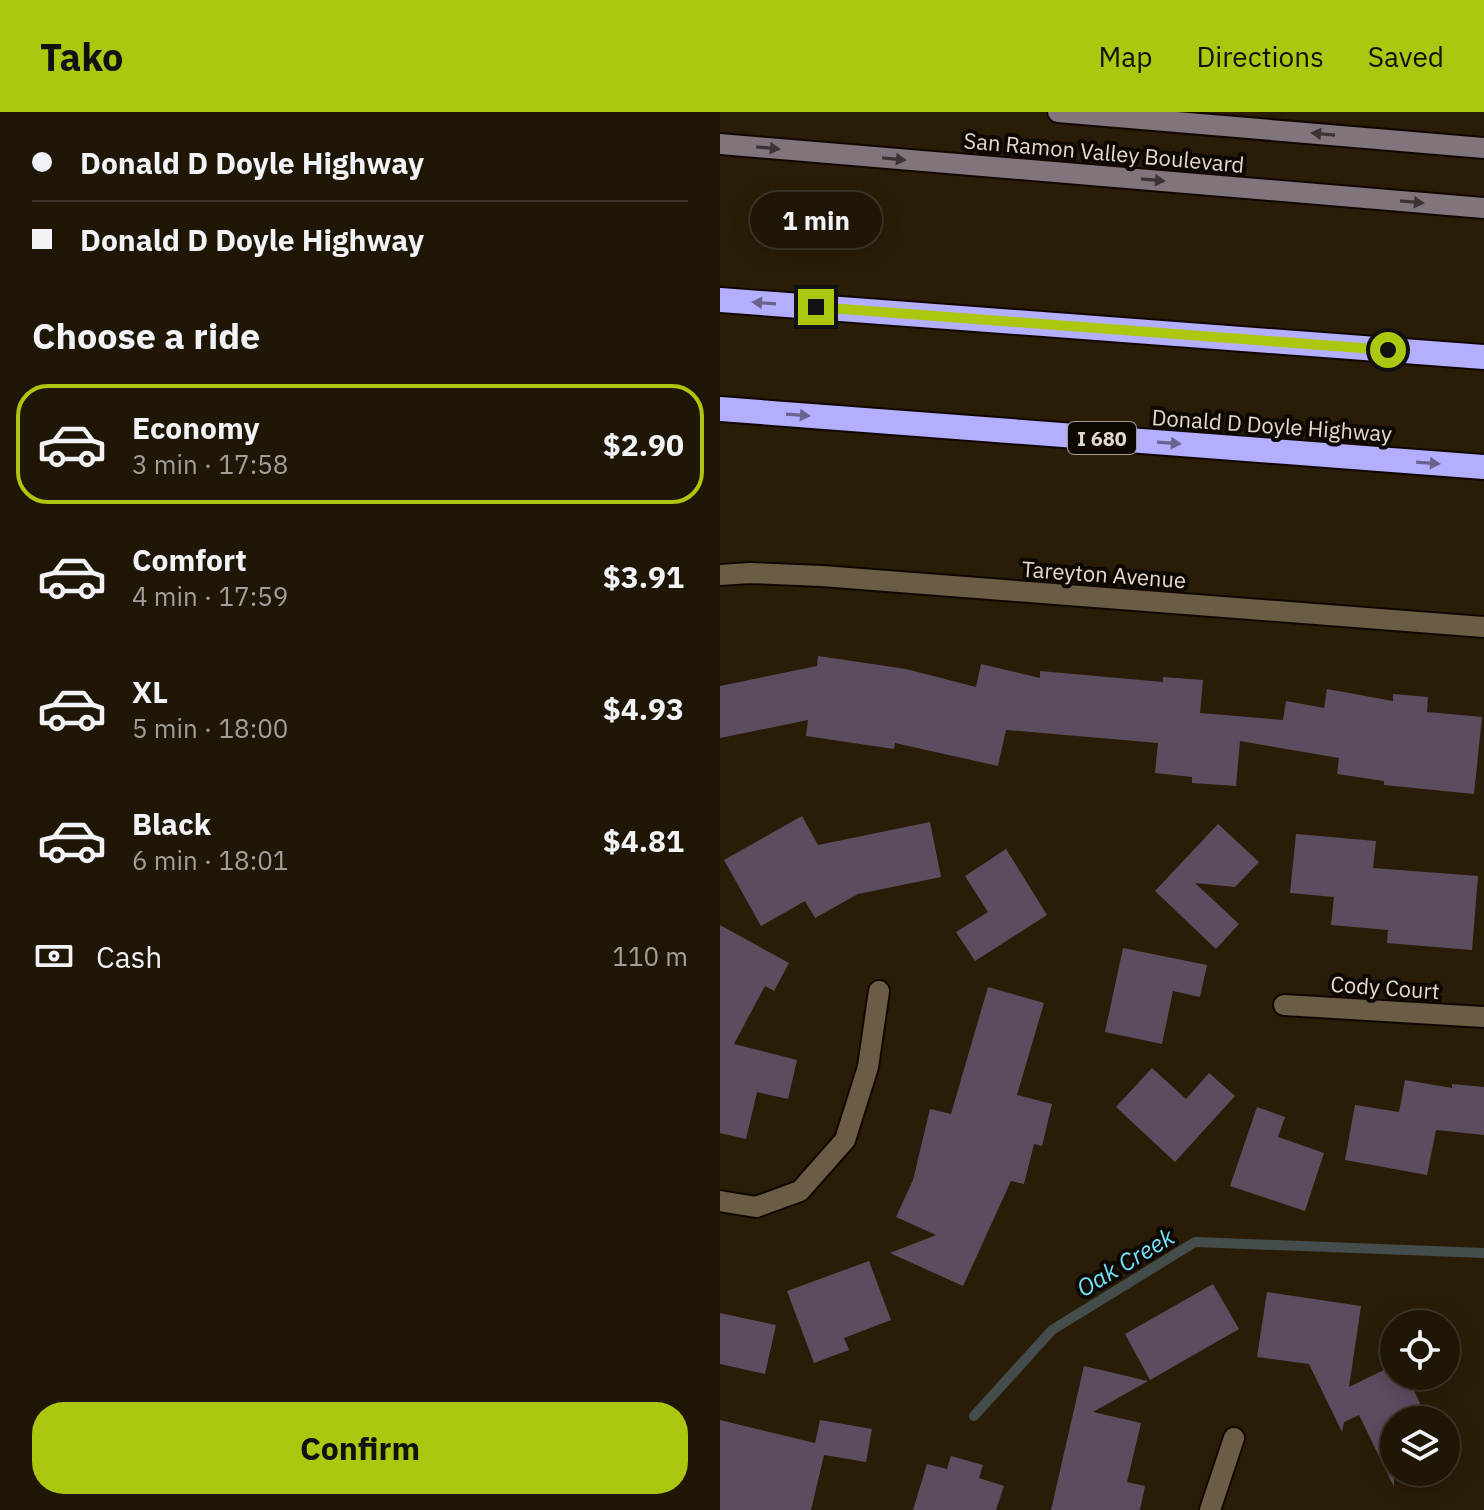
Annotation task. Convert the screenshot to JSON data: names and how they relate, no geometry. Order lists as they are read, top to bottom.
{
  "streets": {
    "highway": ["Donald D Doyle Highway", "I 680"],
    "main road": ["San Ramon Valley Boulevard"],
    "street": ["Tareyton Avenue", "Cody Court"]
  },
  "water": ["Oak Creek"],
  "page": {
    "header": "Tako",
    "nav": ["Map", "Directions", "Saved"],
    "banner": ["Donald D Doyle Highway", "Donald D Doyle Highway"],
    "bubble": "1 min",
    "heading": "Choose a ride",
    "list": [
      {
        "name": "Economy",
        "note": "3 min · 17:58",
        "value": "$2.90"
      },
      {
        "name": "Comfort",
        "note": "4 min · 17:59",
        "value": "$3.91"
      },
      {
        "name": "XL",
        "note": "5 min · 18:00",
        "value": "$4.93"
      },
      {
        "name": "Black",
        "note": "6 min · 18:01",
        "value": "$4.81"
      }
    ],
    "pay": ["Cash", "110 m"],
    "buttons": "Confirm"
  }
}
